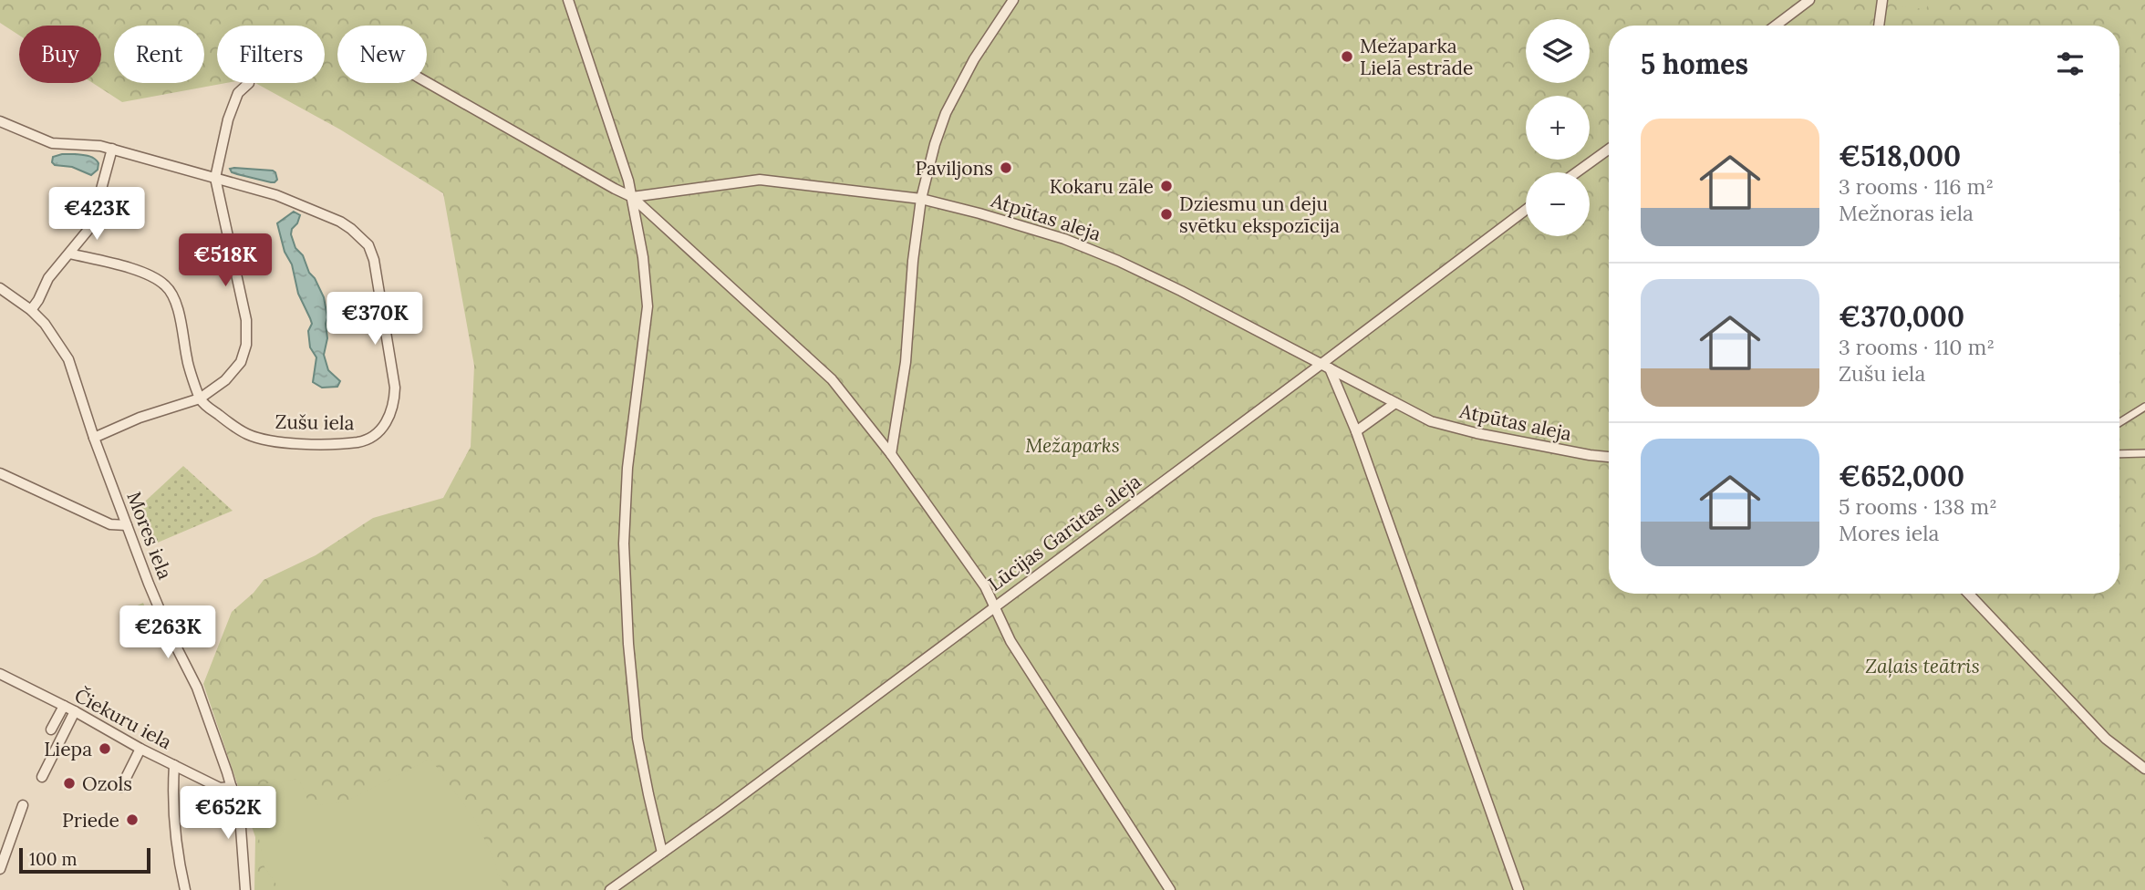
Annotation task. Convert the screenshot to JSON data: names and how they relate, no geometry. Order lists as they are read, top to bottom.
{
  "streets": {
    "street": [
      "Atpūtas aleja",
      "Zušu iela",
      "Lūcijas Garūtas aleja",
      "Mores iela",
      "Čiekuru iela"
    ]
  },
  "crossings": [
    ["Atpūtas aleja", "Lūcijas Garūtas aleja"],
    ["Mores iela", "Čiekuru iela"]
  ],
  "parks": ["Mežaparks", "Zaļais teātris"],
  "places": [
    "Mežaparka Lielā estrāde",
    "Paviljons",
    "Kokaru zāle",
    "Dziesmu un deju svētku ekspozīcija",
    "Liepa",
    "Ozols",
    "Priede"
  ],
  "scale_bar": "100 m",
  "page": {
    "map_buttons": ["+", "−"],
    "chip": [
      "Buy",
      "Rent",
      "Filters",
      "New"
    ],
    "heading": "5 homes",
    "list": [
      {
        "name": "€518,000",
        "note": "3 rooms · 116 m² · Mežnoras iela"
      },
      {
        "name": "€370,000",
        "note": "3 rooms · 110 m² · Zušu iela"
      },
      {
        "name": "€652,000",
        "note": "5 rooms · 138 m² · Mores iela"
      }
    ],
    "price": [
      "€423K",
      "€518K",
      "€370K",
      "€263K",
      "€652K"
    ],
    "scale": "100 m"
  }
}
